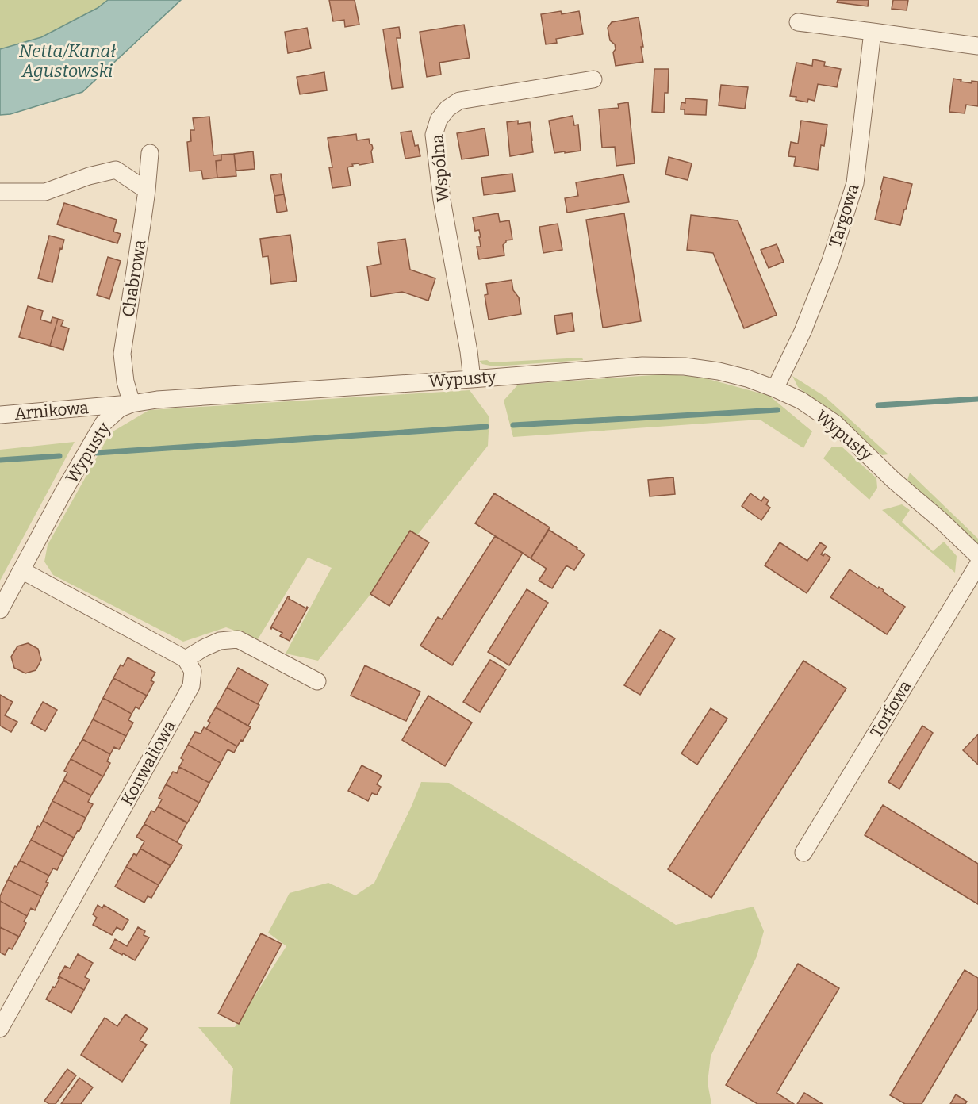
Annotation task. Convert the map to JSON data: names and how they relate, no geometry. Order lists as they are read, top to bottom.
{
  "streets": {
    "street": [
      "Wspólna",
      "Targowa",
      "Chabrowa",
      "Wypusty",
      "Arnikowa",
      "Torfowa",
      "Konwaliowa"
    ]
  },
  "crossings": [
    ["Wspólna", "Wypusty"],
    ["Targowa", "Wypusty"],
    ["Chabrowa", "Wypusty"],
    ["Chabrowa", "Arnikowa"],
    ["Wypusty", "Arnikowa"]
  ],
  "water": ["Netta/Kanał Agustowski"]
}
